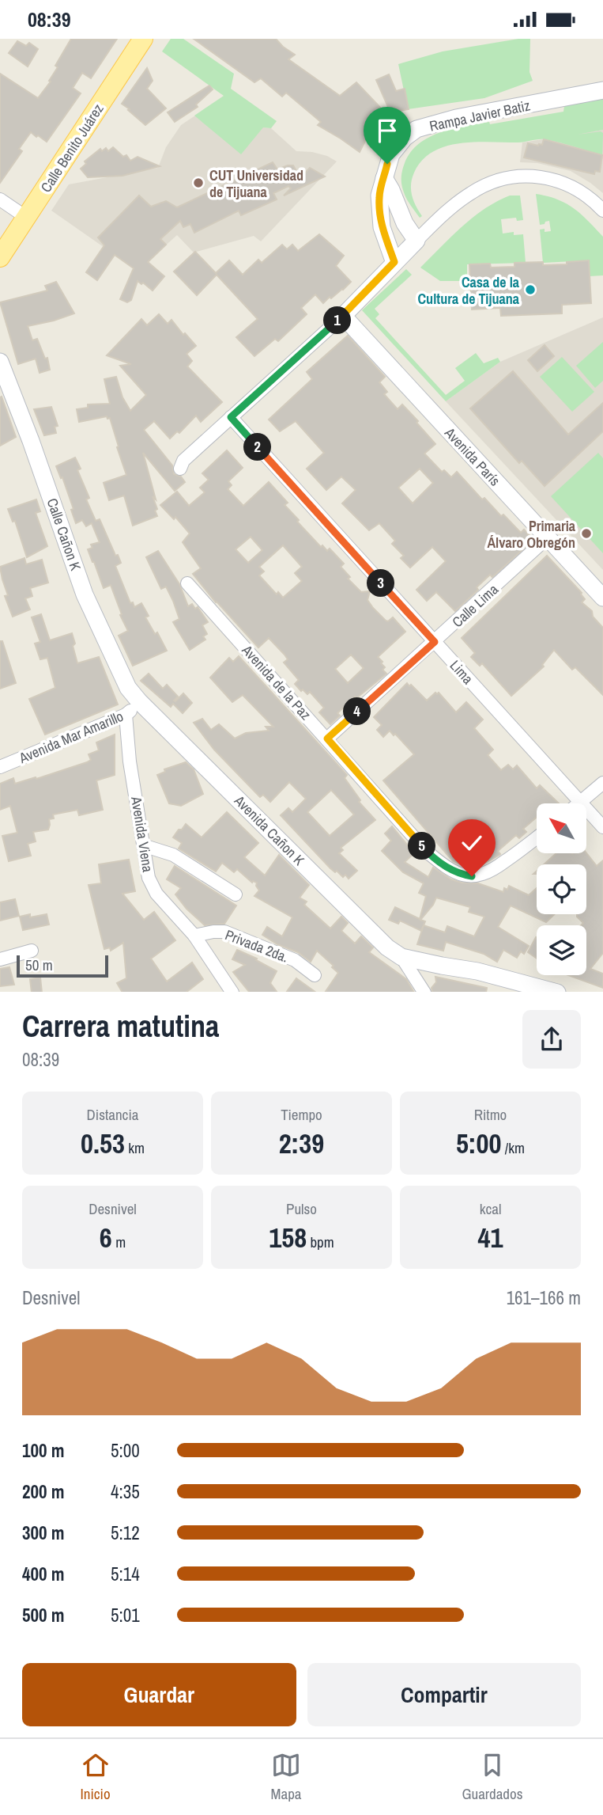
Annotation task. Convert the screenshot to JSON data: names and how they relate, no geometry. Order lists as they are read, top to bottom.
{
  "streets": {
    "main road": [
      "Rampa Javier Batiz",
      "Calle Benito Juárez",
      "Avenida París",
      "Calle Cañon K",
      "Avenida Cañon K"
    ],
    "street": [
      "Calle Lima",
      "Lima",
      "Avenida de la Paz",
      "Avenida Mar Amarillo",
      "Avenida Viena",
      "Privada 2da."
    ]
  },
  "crossings": [
    ["Avenida París", "Calle Lima"],
    ["Calle Cañon K", "Avenida Mar Amarillo"],
    ["Calle Cañon K", "Avenida Cañon K"],
    ["Calle Lima", "Lima"],
    ["Calle Lima", "Avenida de la Paz"],
    ["Avenida Mar Amarillo", "Avenida Cañon K"],
    ["Avenida Mar Amarillo", "Avenida Viena"],
    ["Avenida Viena", "Privada 2da."]
  ],
  "places": ["CUT Universidad de Tijuana", "Casa de la Cultura de Tijuana", "Primaria Álvaro Obregón"],
  "scale_bar": "50 m",
  "north": "top left",
  "page": {
    "status": "08:39",
    "pins": [
      "1",
      "2",
      "3",
      "4",
      "5"
    ],
    "scale": "50 m",
    "heading": ["Carrera matutina", "08:39"],
    "stats": [
      ["Distancia", "0.53 km"],
      ["Tiempo", "2:39"],
      ["Ritmo", "5:00 /km"],
      ["Desnivel", "6 m"],
      ["Pulso", "158 bpm"],
      ["kcal", "41"]
    ],
    "chart": ["Desnivel", "161–166 m"],
    "list": [
      {
        "name": "100 m",
        "note": "5:00"
      },
      {
        "name": "200 m",
        "note": "4:35"
      },
      {
        "name": "300 m",
        "note": "5:12"
      },
      {
        "name": "400 m",
        "note": "5:14"
      },
      {
        "name": "500 m",
        "note": "5:01"
      }
    ],
    "buttons": ["Guardar", "Compartir"],
    "tabs": ["Inicio", "Mapa", "Guardados"]
  }
}
